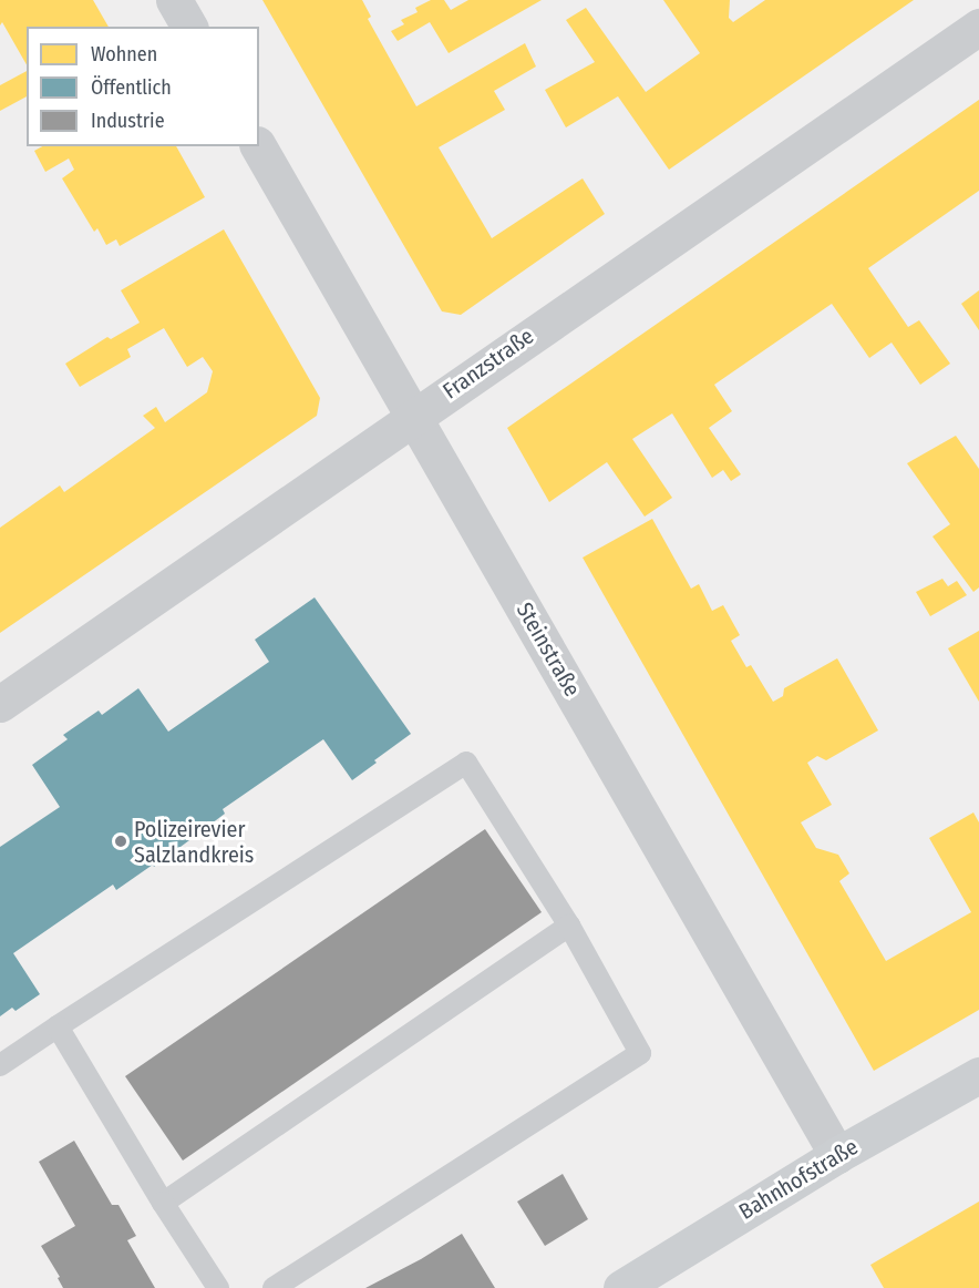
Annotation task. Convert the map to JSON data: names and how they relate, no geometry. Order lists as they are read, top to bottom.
{
  "streets": {
    "main road": ["Bahnhofstraße"],
    "street": ["Franzstraße", "Steinstraße"]
  },
  "crossings": [
    ["Franzstraße", "Steinstraße"],
    ["Steinstraße", "Bahnhofstraße"]
  ],
  "places": ["Polizeirevier Salzlandkreis"],
  "legend": ["Wohnen", "Öffentlich", "Industrie"]
}
